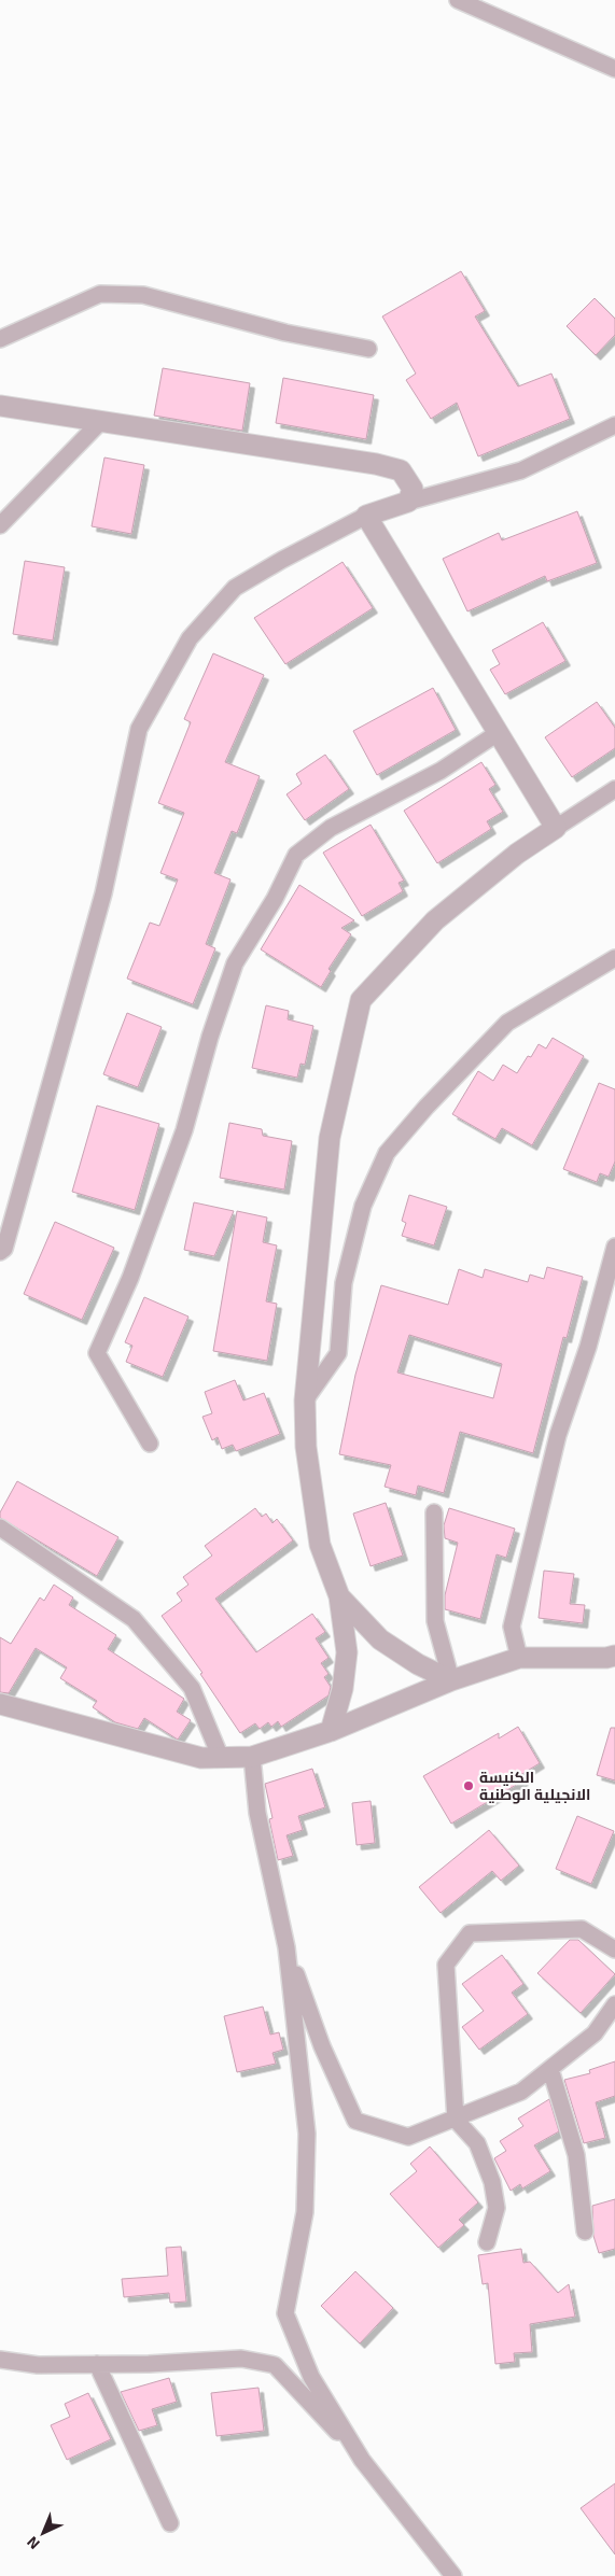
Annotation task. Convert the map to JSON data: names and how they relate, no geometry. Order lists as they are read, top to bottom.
{
  "places": ["الكنيسة الانجيلية الوطنية"],
  "north": "bottom left"
}
